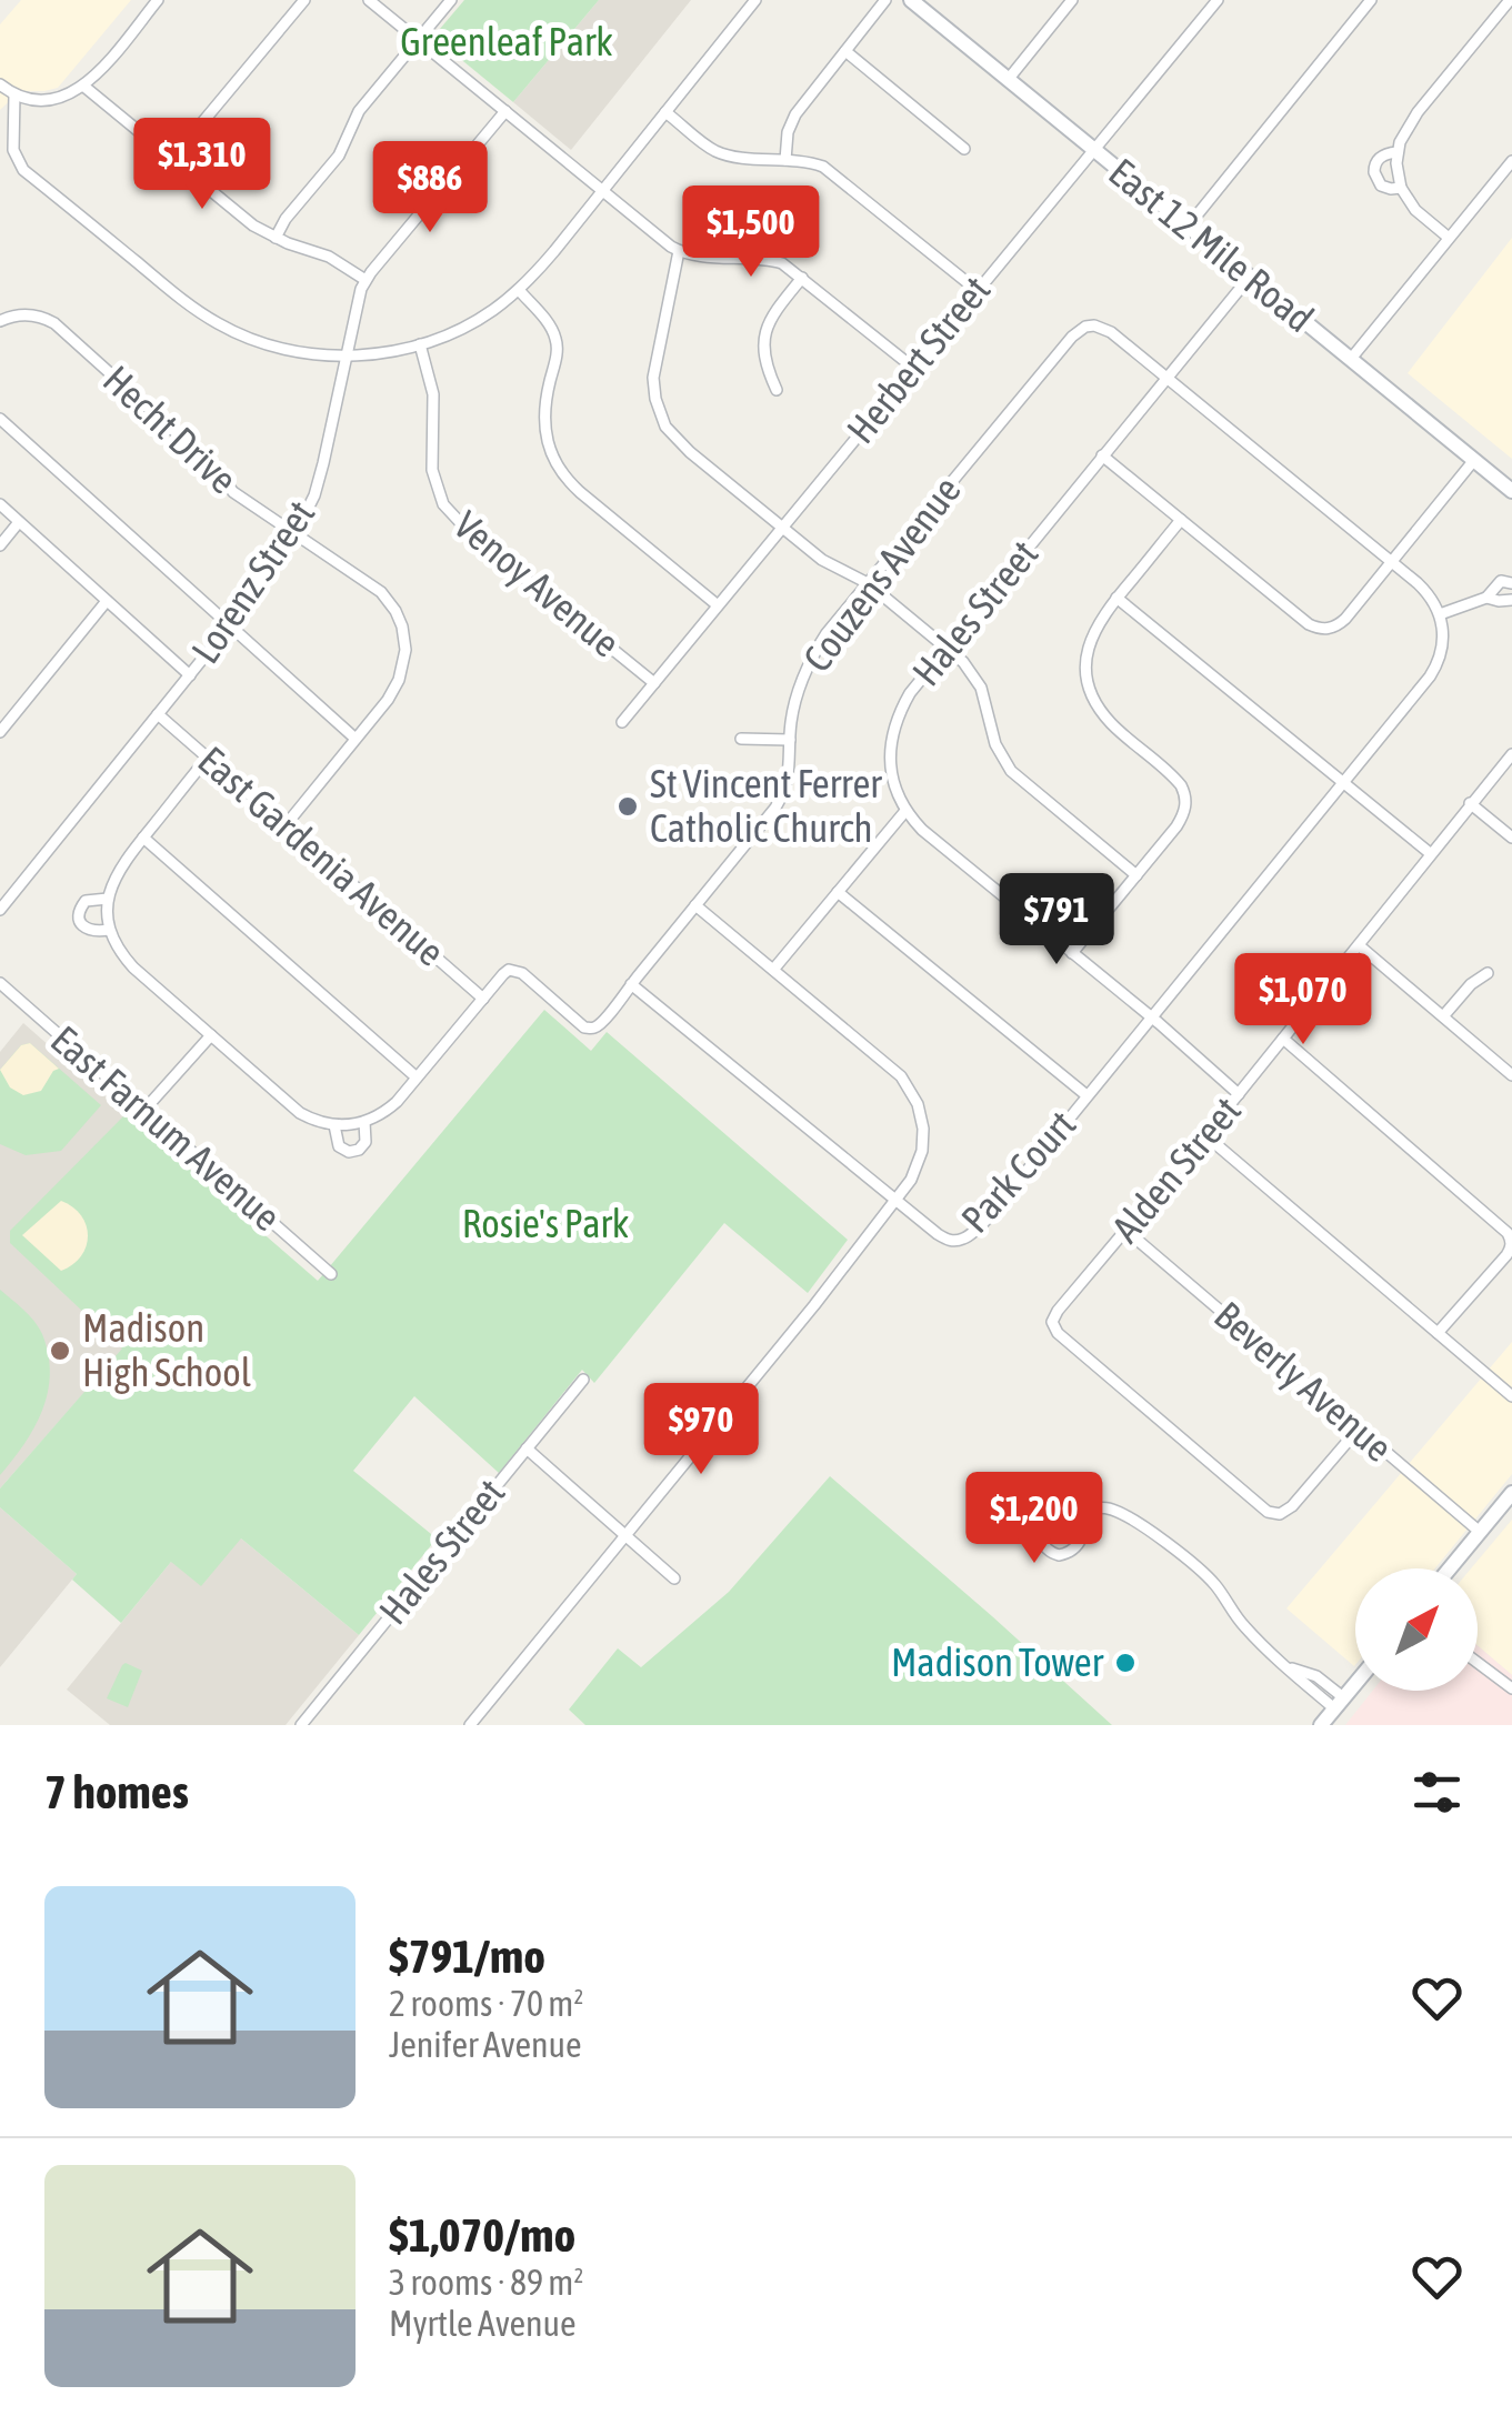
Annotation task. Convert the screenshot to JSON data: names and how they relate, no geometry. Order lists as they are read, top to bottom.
{
  "streets": {
    "main road": ["East 12 Mile Road"],
    "street": [
      "Herbert Street",
      "Hecht Drive",
      "Couzens Avenue",
      "Lorenz Street",
      "Venoy Avenue",
      "Hales Street",
      "East Gardenia Avenue",
      "East Farnum Avenue",
      "Alden Street",
      "Park Court",
      "Beverly Avenue"
    ]
  },
  "crossings": [
    ["East 12 Mile Road", "Herbert Street"],
    ["East 12 Mile Road", "Hales Street"],
    ["Herbert Street", "Venoy Avenue"],
    ["Hecht Drive", "Lorenz Street"],
    ["Hecht Drive", "East Gardenia Avenue"],
    ["Couzens Avenue", "Hales Street"],
    ["Couzens Avenue", "East Gardenia Avenue"],
    ["Lorenz Street", "East Gardenia Avenue"],
    ["Alden Street", "Beverly Avenue"]
  ],
  "parks": ["Greenleaf Park", "Rosie's Park"],
  "places": ["St Vincent Ferrer Catholic Church", "Madison High School", "Madison Tower"],
  "north": "top right",
  "page": {
    "price": [
      "$1,310",
      "$886",
      "$1,500",
      "$791",
      "$1,070",
      "$970",
      "$1,200"
    ],
    "heading": "7 homes",
    "list": [
      {
        "name": "$791/mo",
        "note": "2 rooms · 70 m² · Jenifer Avenue"
      },
      {
        "name": "$1,070/mo",
        "note": "3 rooms · 89 m² · Myrtle Avenue"
      }
    ]
  }
}
